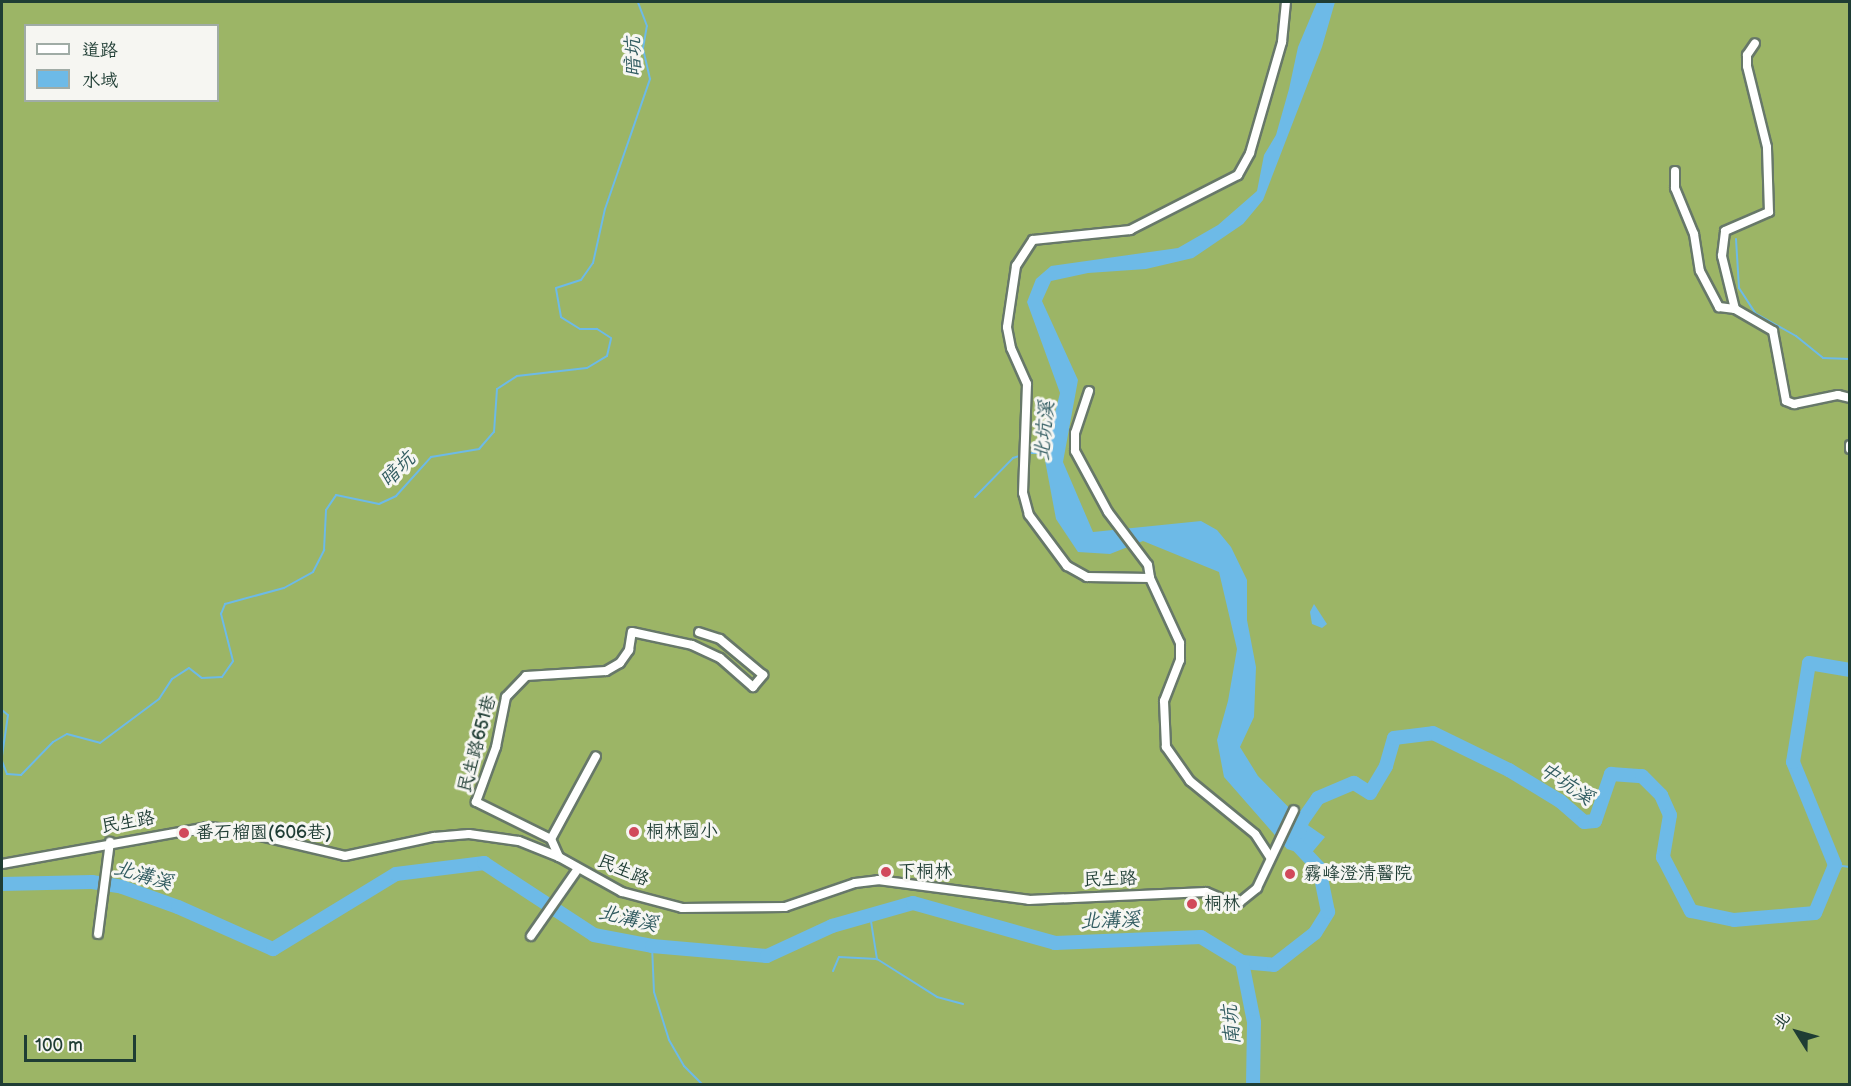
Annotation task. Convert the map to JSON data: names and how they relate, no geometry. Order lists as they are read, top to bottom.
{
  "streets": {
    "street": ["民生路651巷", "民生路"]
  },
  "water": [
    "暗坑",
    "北坑溪",
    "中坑溪",
    "北溝溪",
    "南坑"
  ],
  "places": [
    "桐林國小",
    "番石榴園(606巷)",
    "下桐林",
    "霧峰澄清醫院",
    "桐林"
  ],
  "legend": ["道路", "水域"],
  "scale_bar": "100 m",
  "north": "top left"
}
